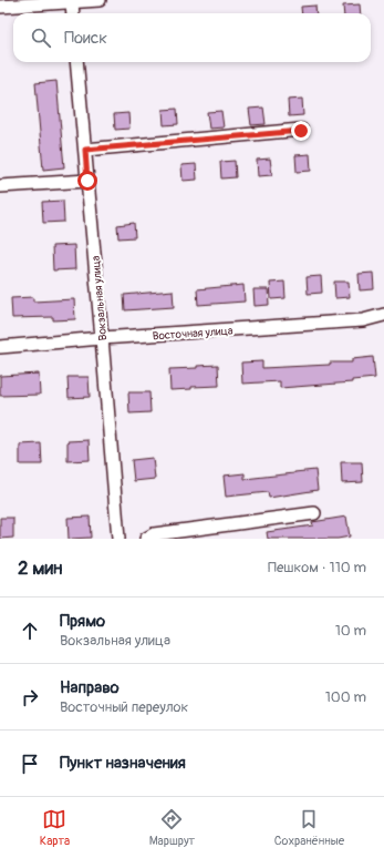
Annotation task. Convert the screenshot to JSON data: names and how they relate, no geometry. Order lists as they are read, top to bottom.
{
  "streets": {
    "street": ["Вокзальная улица", "Восточная улица"]
  },
  "crossings": [
    ["Вокзальная улица", "Восточная улица"]
  ],
  "page": {
    "search": "Поиск",
    "heading": ["2 мин", "Пешком · 110 m"],
    "list": [
      ["Прямо", "Вокзальная улица", "10 m"],
      ["Направо", "Восточный переулок", "100 m"],
      "Пункт назначения"
    ],
    "nav": ["Карта", "Маршрут", "Сохранённые"]
  }
}
